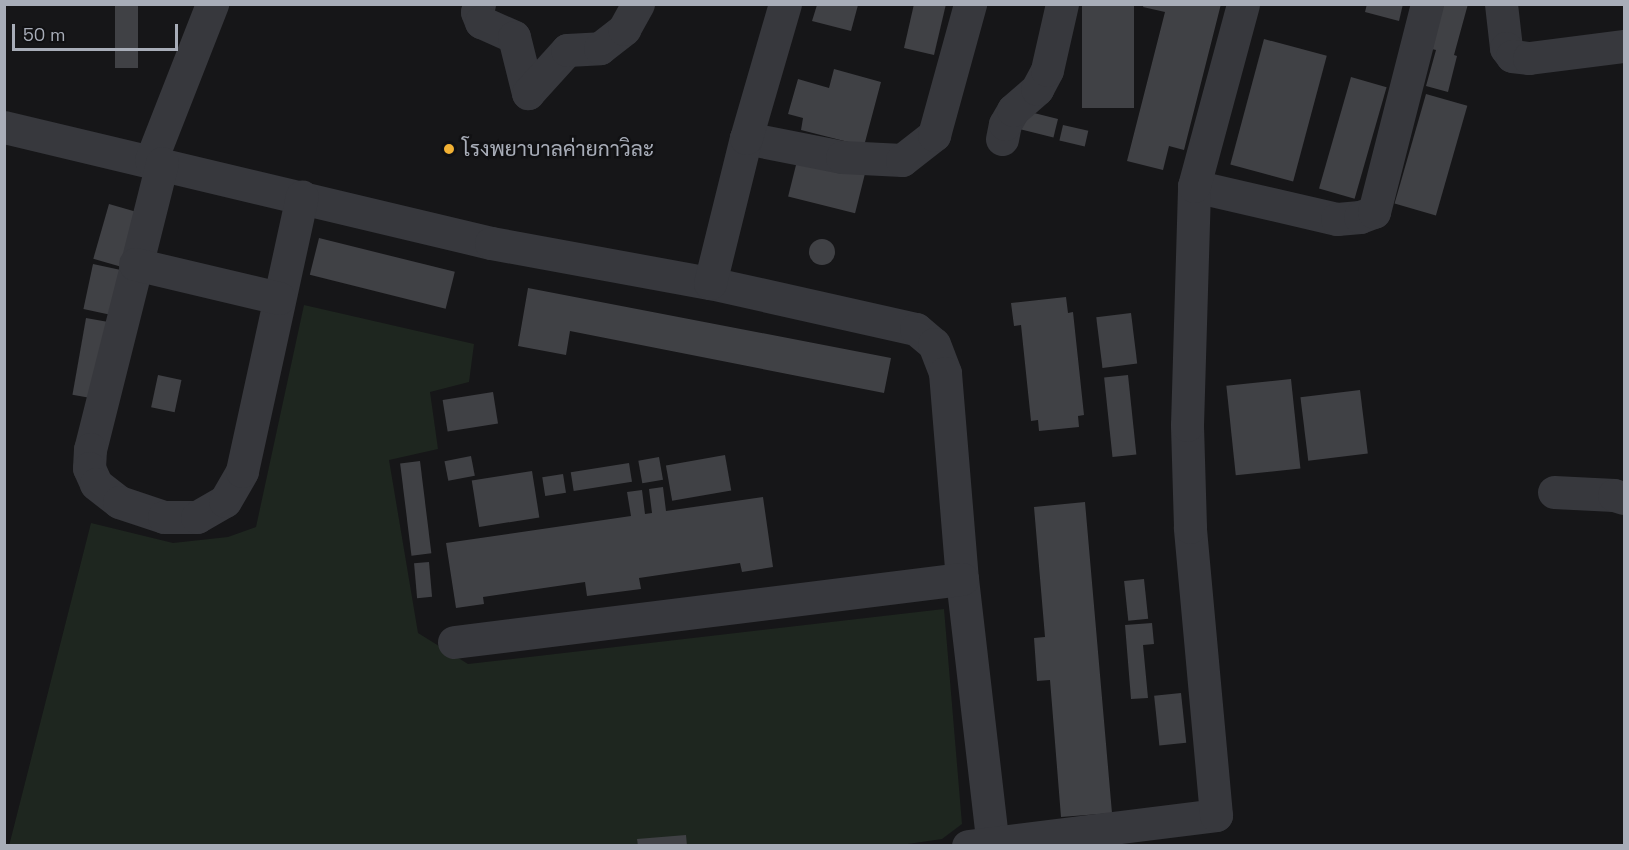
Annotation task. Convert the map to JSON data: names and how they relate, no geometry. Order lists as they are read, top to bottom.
{
  "places": ["โรงพยาบาลค่ายกาวิละ"],
  "scale_bar": "50 m"
}
